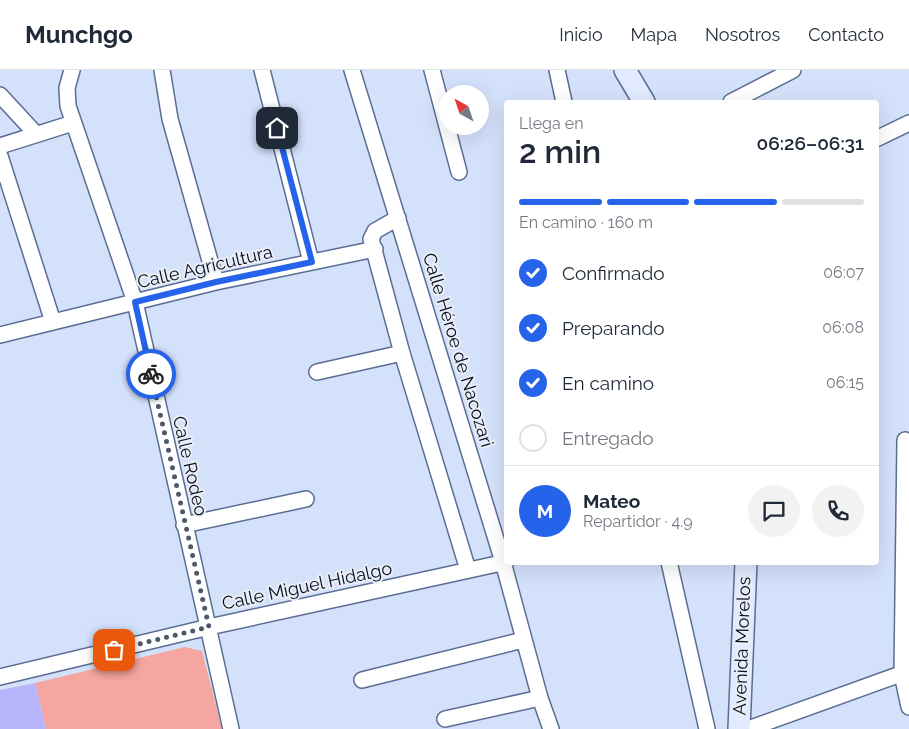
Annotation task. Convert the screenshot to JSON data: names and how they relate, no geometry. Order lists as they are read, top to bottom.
{
  "streets": {
    "main road": ["Avenida Morelos"],
    "street": [
      "Calle Agricultura",
      "Calle Héroe de Nacozari",
      "Calle Rodeo",
      "Calle Miguel Hidalgo"
    ]
  },
  "crossings": [
    ["Calle Agricultura", "Calle Rodeo"],
    ["Calle Rodeo", "Calle Miguel Hidalgo"]
  ],
  "north": "top left",
  "page": {
    "header": "Munchgo",
    "nav": [
      "Inicio",
      "Mapa",
      "Nosotros",
      "Contacto"
    ],
    "heading": ["2 min", "Llega en", "06:26–06:31"],
    "panel": ["Mateo", "Repartidor · 4.9"],
    "bar": "En camino · 160 m",
    "list": [
      ["Confirmado", "06:07"],
      ["Preparando", "06:08"],
      ["En camino", "06:15"],
      "Entregado"
    ],
    "round": "M"
  }
}
